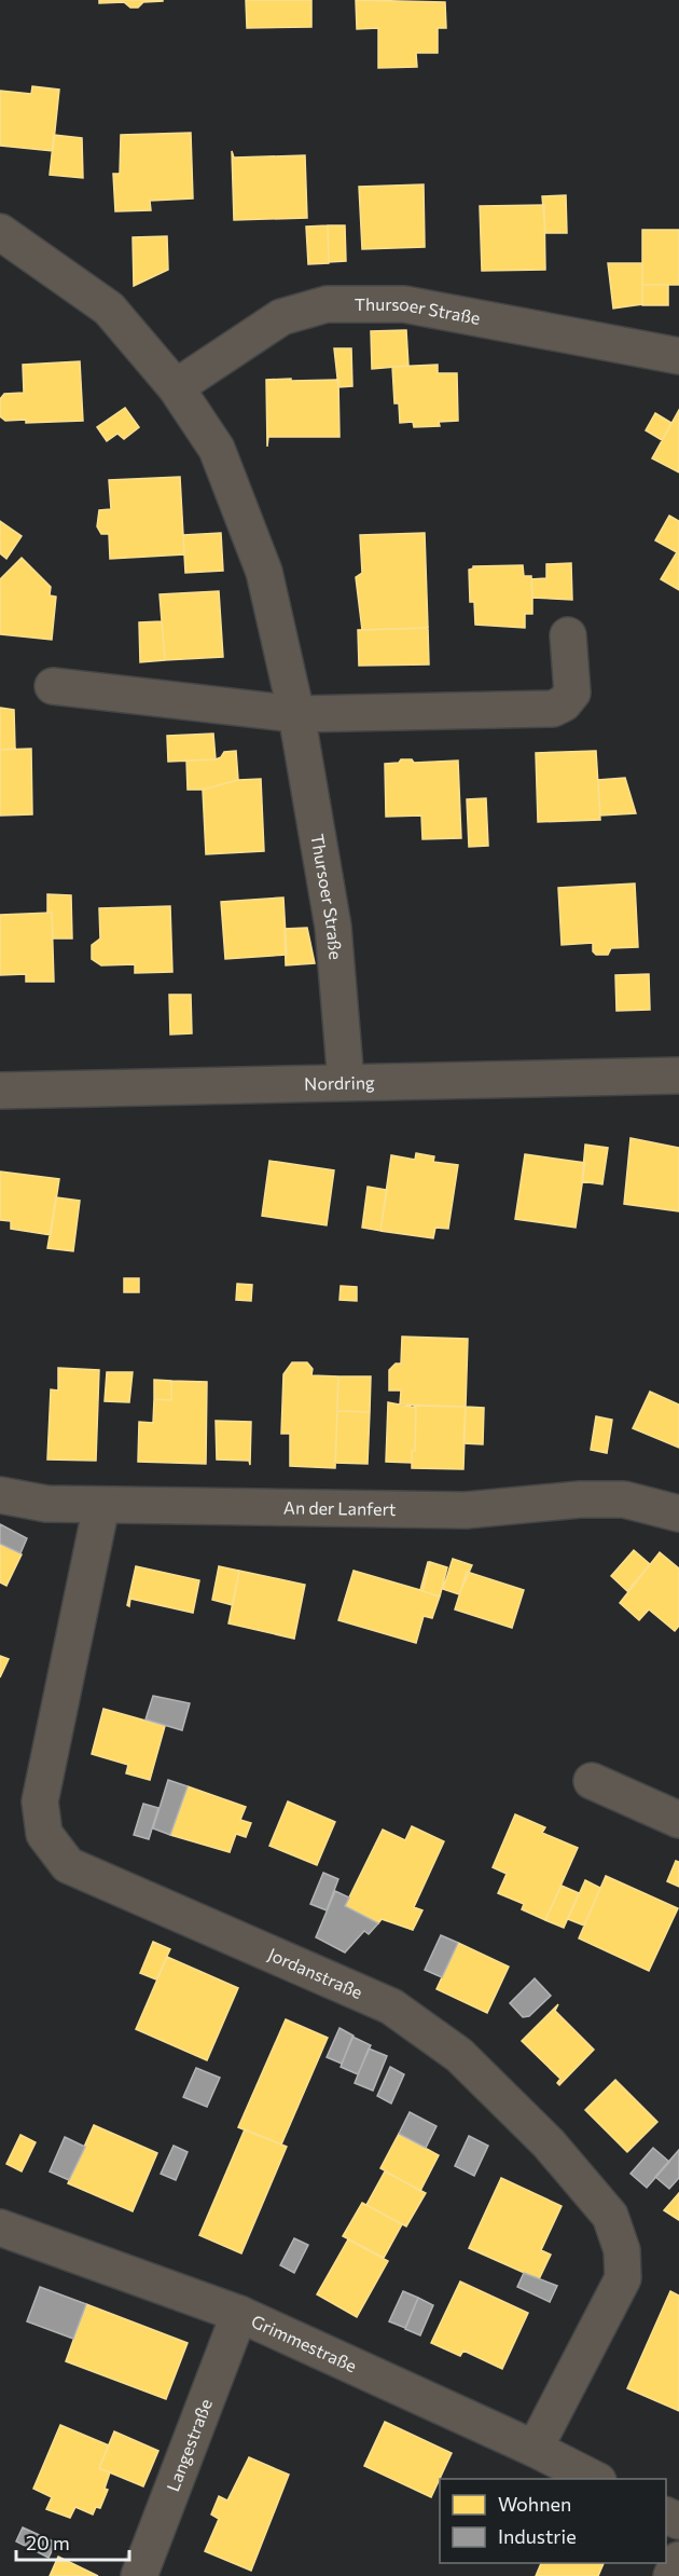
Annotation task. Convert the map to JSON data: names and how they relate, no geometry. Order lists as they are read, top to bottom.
{
  "streets": {
    "street": [
      "Thursoer Straße",
      "Nordring",
      "An der Lanfert",
      "Jordanstraße",
      "Grimmestraße",
      "Langestraße"
    ]
  },
  "crossings": [
    ["Thursoer Straße", "Nordring"],
    ["An der Lanfert", "Jordanstraße"],
    ["Jordanstraße", "Grimmestraße"],
    ["Grimmestraße", "Langestraße"]
  ],
  "legend": ["Wohnen", "Industrie"],
  "scale_bar": "20 m"
}
